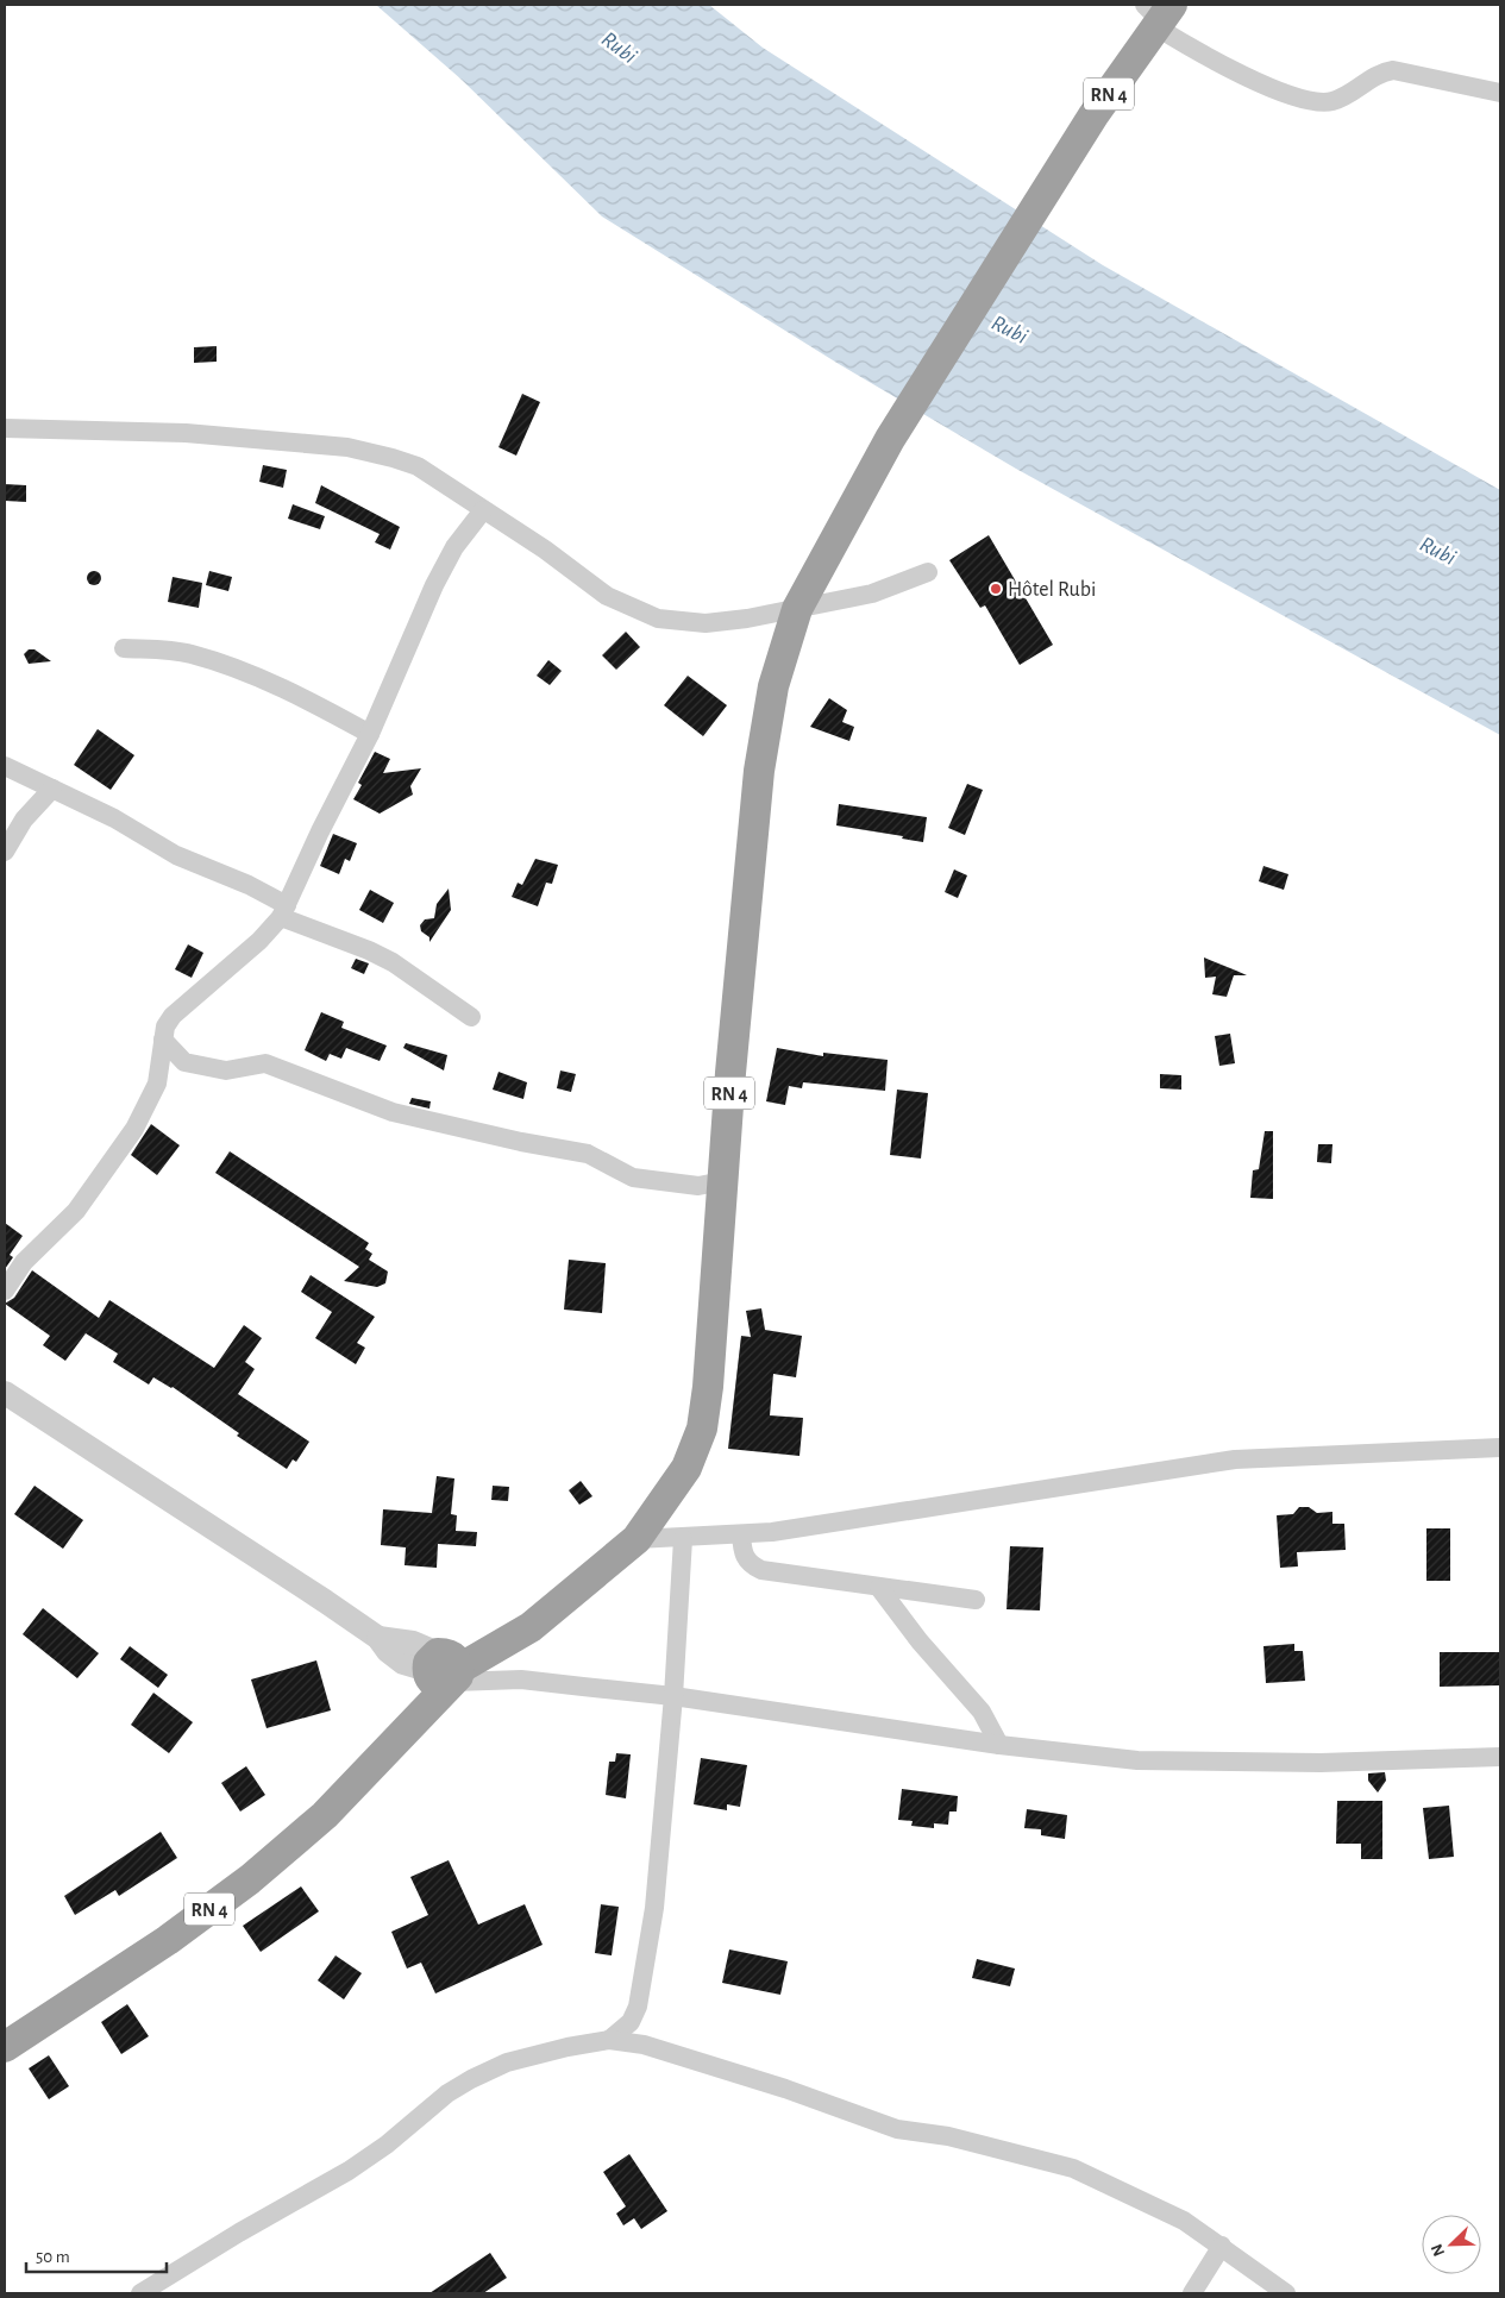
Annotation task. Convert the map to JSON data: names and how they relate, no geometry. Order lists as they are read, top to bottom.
{
  "streets": {
    "highway": ["RN 4"]
  },
  "water": ["Rubi"],
  "places": ["Hôtel Rubi"],
  "scale_bar": "50 m",
  "north": "bottom left"
}
